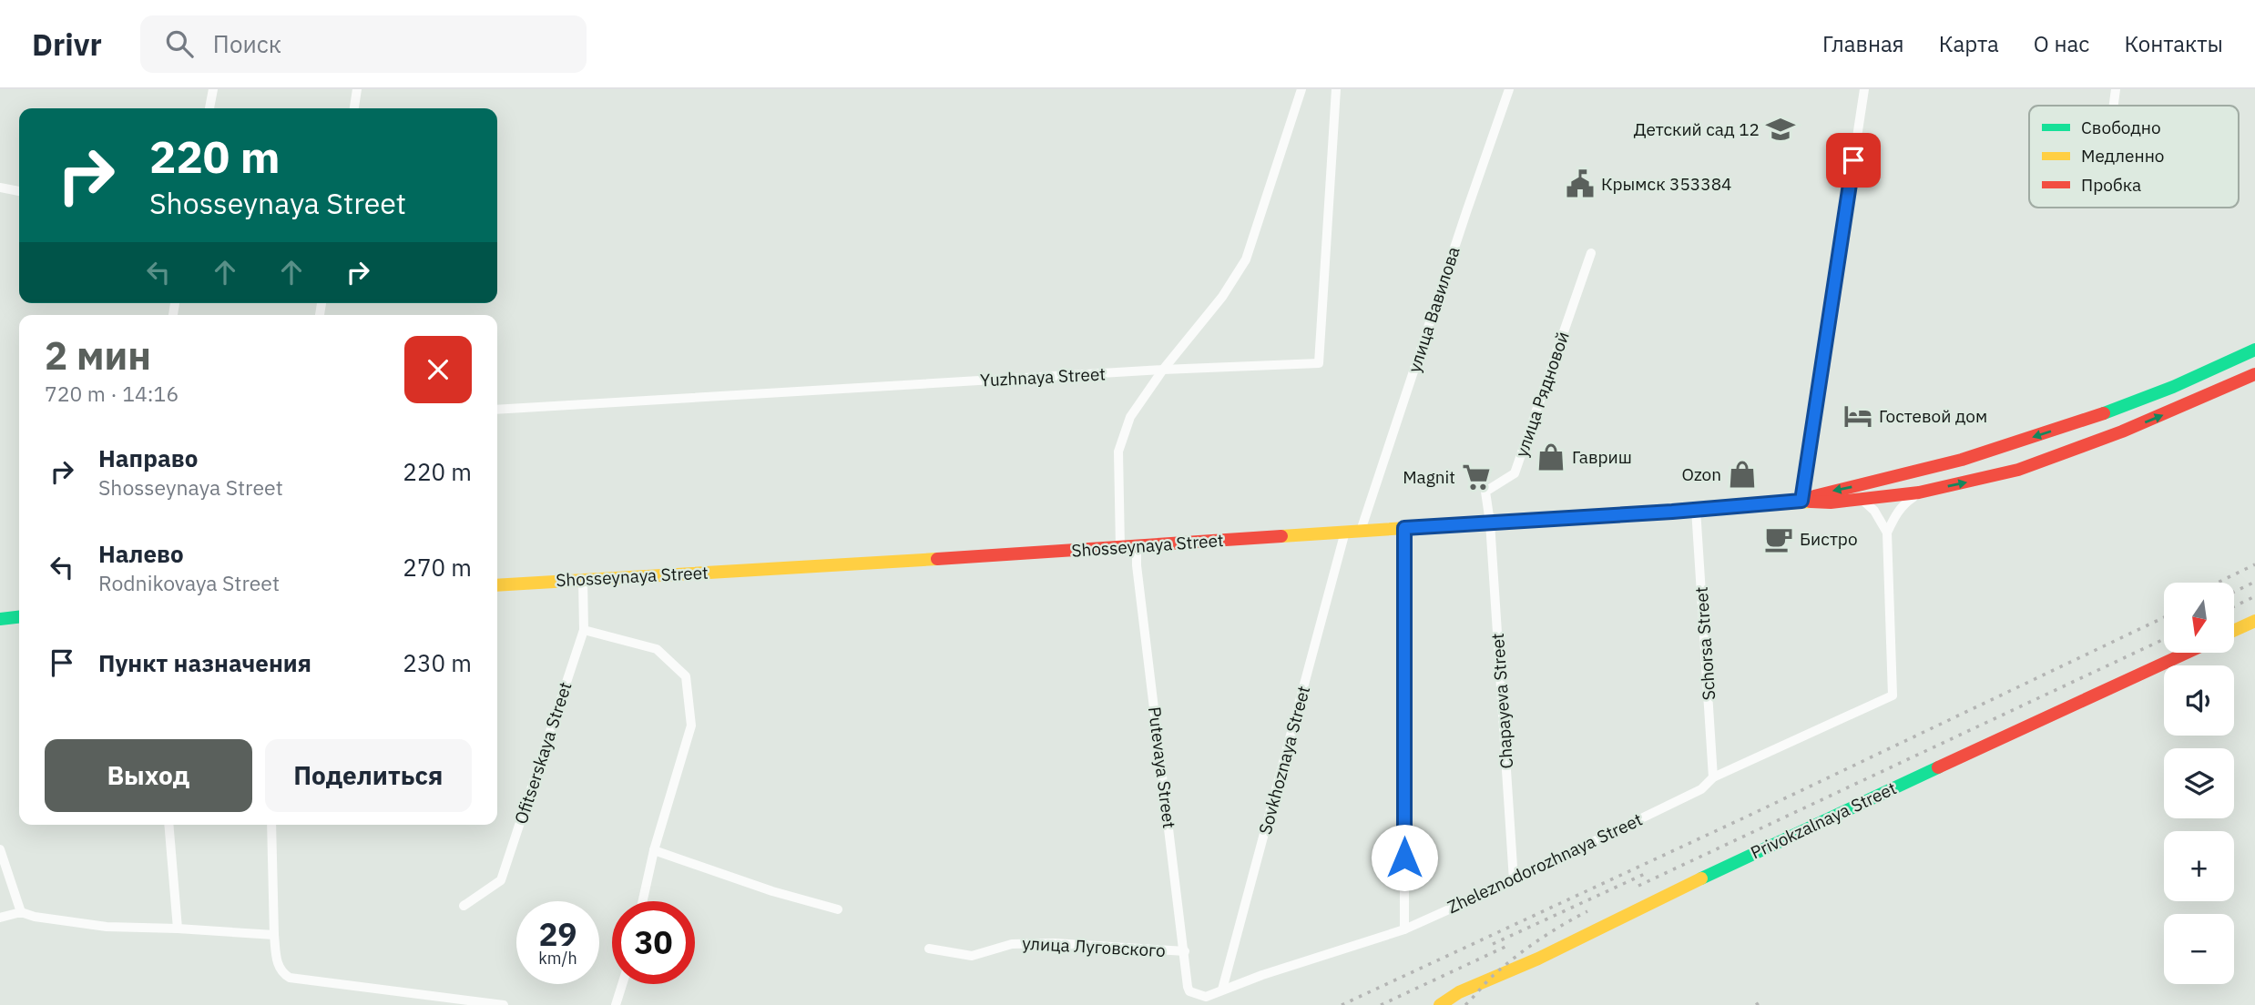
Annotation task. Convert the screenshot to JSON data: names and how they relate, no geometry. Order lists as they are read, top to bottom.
{
  "streets": {
    "main road": ["Shosseynaya Street", "Privokzalnaya Street"],
    "street": [
      "улица Вавилова",
      "Yuzhnaya Street",
      "улица Рядновой",
      "Schorsa Street",
      "Chapayeva Street",
      "Ofitserskaya Street",
      "Sovkhoznaya Street",
      "Putevaya Street",
      "Zheleznodorozhnaya Street",
      "улица Луговского"
    ]
  },
  "crossings": [
    ["улица Вавилова", "Shosseynaya Street"],
    ["улица Рядновой", "Shosseynaya Street"],
    ["улица Рядновой", "Chapayeva Street"],
    ["Shosseynaya Street", "Schorsa Street"],
    ["Shosseynaya Street", "Chapayeva Street"],
    ["Shosseynaya Street", "Ofitserskaya Street"],
    ["Shosseynaya Street", "Sovkhoznaya Street"],
    ["Shosseynaya Street", "Putevaya Street"],
    ["Schorsa Street", "Zheleznodorozhnaya Street"],
    ["Chapayeva Street", "Zheleznodorozhnaya Street"],
    ["Sovkhoznaya Street", "Zheleznodorozhnaya Street"],
    ["Putevaya Street", "Zheleznodorozhnaya Street"],
    ["Putevaya Street", "улица Луговского"]
  ],
  "places": {
    "school or university": ["Детский сад 12"],
    "public building": ["Крымск 353384"],
    "hotel": ["Гостевой дом"],
    "shop": ["Гавриш", "Ozon"],
    "supermarket": ["Magnit"],
    "cafe": ["Бистро"]
  },
  "legend": ["Свободно", "Медленно", "Пробка"],
  "north": "bottom",
  "page": {
    "header": "Drivr",
    "search": "Поиск",
    "nav": [
      "Главная",
      "Карта",
      "О нас",
      "Контакты"
    ],
    "turn": ["220 m", "Shosseynaya Street"],
    "heading": ["2 мин", "720 m · 14:16"],
    "list": [
      {
        "name": "Направо",
        "note": "Shosseynaya Street",
        "value": "220 m"
      },
      {
        "name": "Налево",
        "note": "Rodnikovaya Street",
        "value": "270 m"
      },
      {
        "name": "Пункт назначения",
        "value": "230 m"
      }
    ],
    "map_buttons": ["+", "−"],
    "buttons": ["Выход", "Поделиться"],
    "speed": "29 km/h",
    "limit": "30"
  }
}
